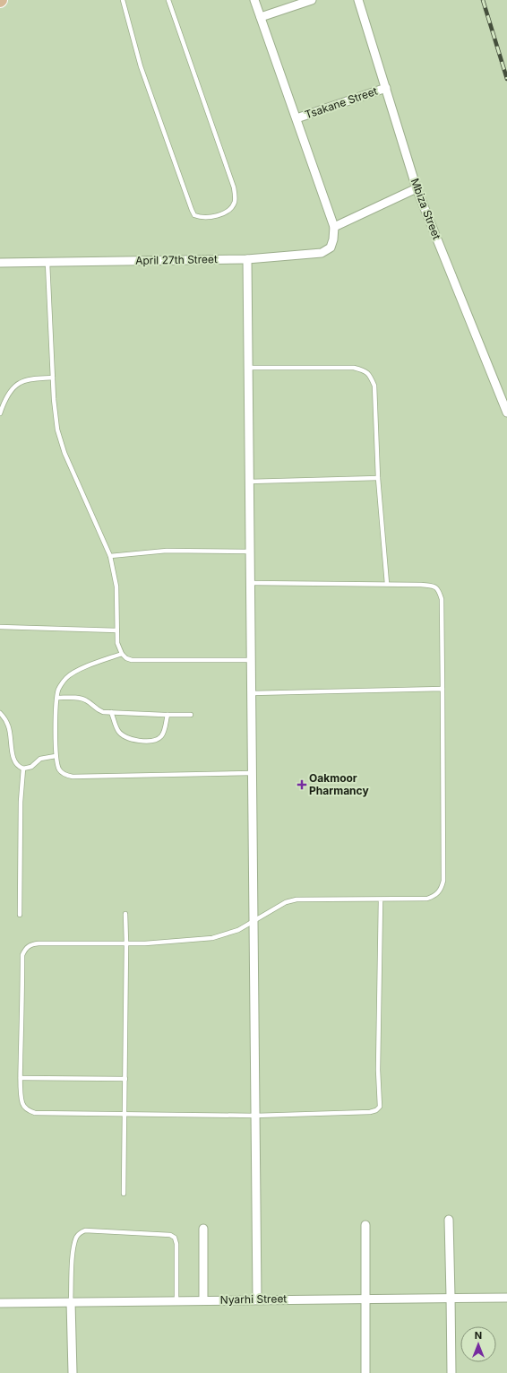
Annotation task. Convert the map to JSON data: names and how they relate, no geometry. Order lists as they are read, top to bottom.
{
  "streets": {
    "street": [
      "Tsakane Street",
      "Mbiza Street",
      "April 27th Street",
      "Nyarhi Street"
    ]
  },
  "crossings": [
    ["Tsakane Street", "Mbiza Street"]
  ],
  "places": {
    "health": ["Oakmoor Pharmancy"]
  },
  "north": "top"
}
